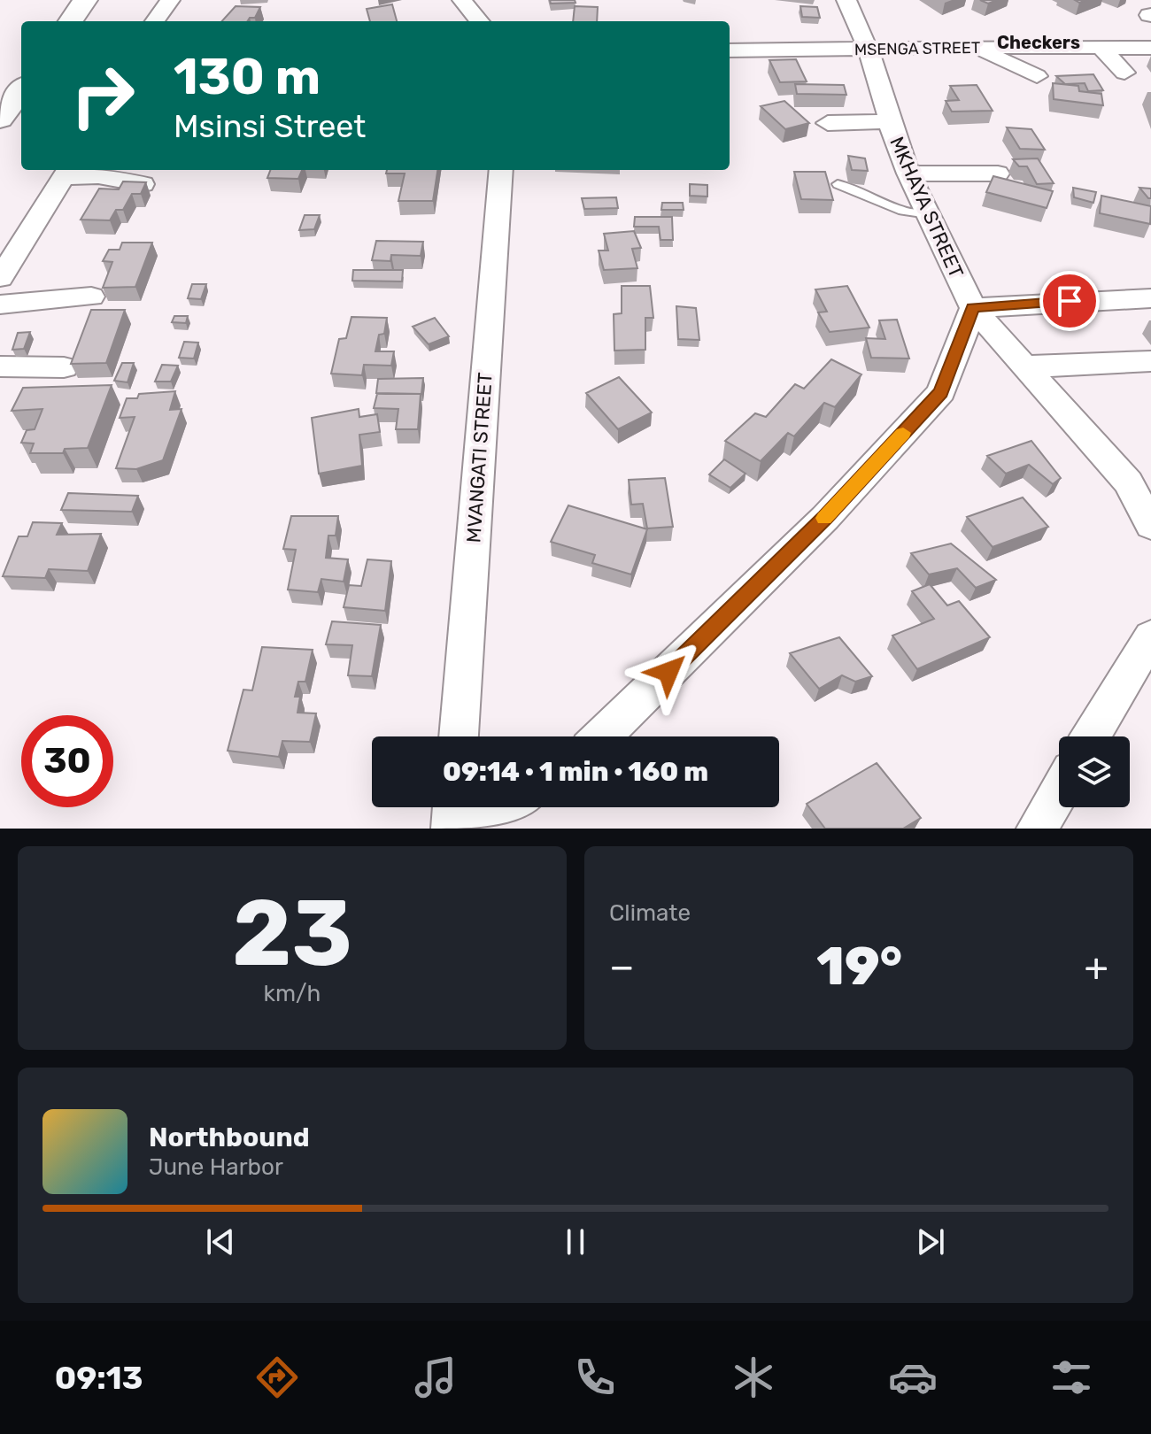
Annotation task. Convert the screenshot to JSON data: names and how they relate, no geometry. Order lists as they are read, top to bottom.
{
  "streets": {
    "street": ["MSENGA STREET", "MKHAYA STREET", "MVANGATI STREET"]
  },
  "crossings": [
    ["MSENGA STREET", "MKHAYA STREET"]
  ],
  "districts": ["Checkers"],
  "page": {
    "turn": ["130 m", "Msinsi Street"],
    "limit": "30",
    "trip": "09:14 · 1 min · 160 m",
    "tile": [
      ["23", "km/h"],
      "Climate"
    ],
    "heat": ["−", "19°", "+"],
    "song": ["Northbound", "June Harbor"],
    "tabs": "09:13"
  }
}
